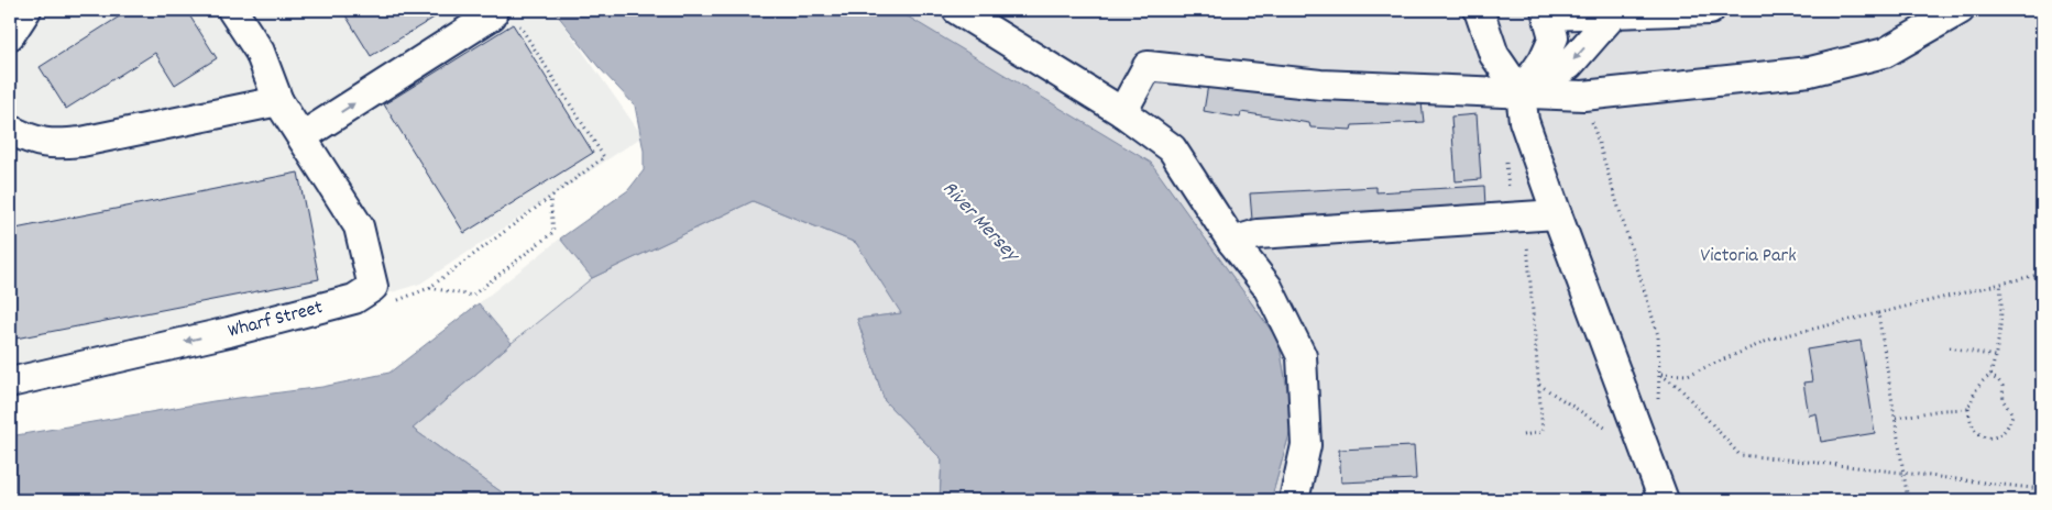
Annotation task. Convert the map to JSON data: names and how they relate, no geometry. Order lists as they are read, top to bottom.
{
  "streets": {
    "street": ["Wharf Street"]
  },
  "water": ["River Mersey"],
  "parks": ["Victoria Park"]
}
